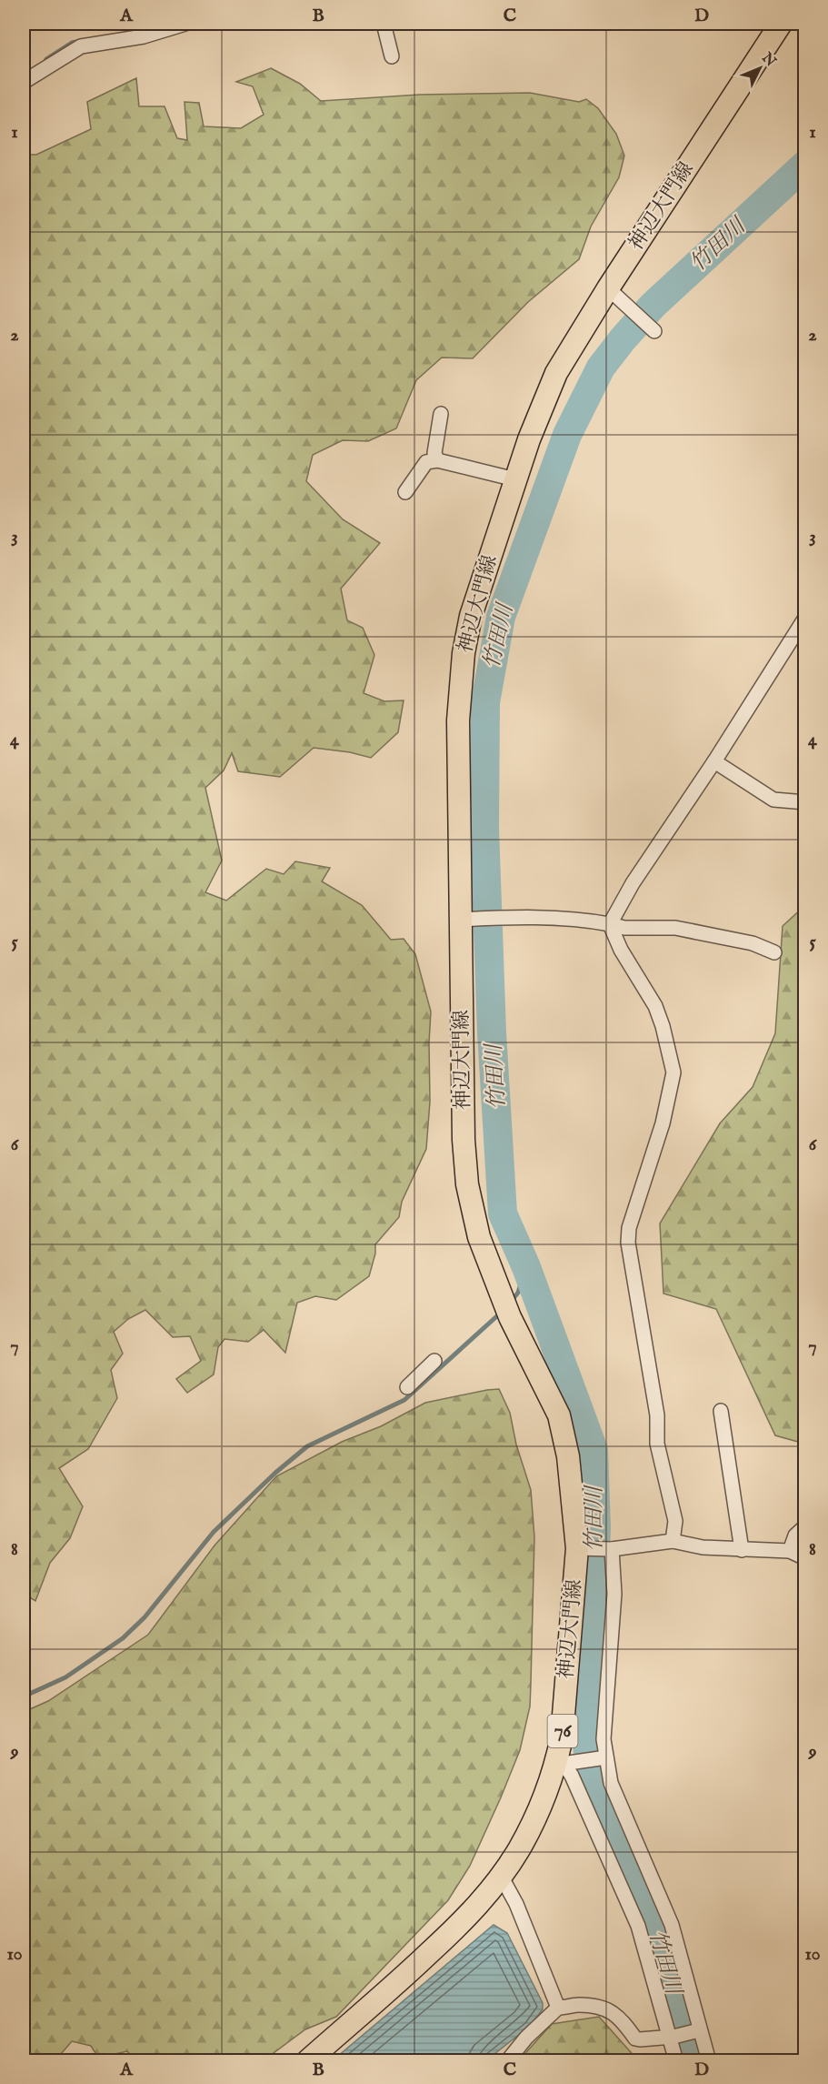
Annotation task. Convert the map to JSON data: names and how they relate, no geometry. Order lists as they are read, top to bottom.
{
  "streets": {
    "main road": ["神辺大門線", "76"]
  },
  "water": ["竹田川"],
  "north": "top right",
  "grid": {
    "columns": [
      "A",
      "B",
      "C",
      "D"
    ],
    "rows": [
      "1",
      "2",
      "3",
      "4",
      "5",
      "6",
      "7",
      "8",
      "9",
      "10"
    ]
  }
}
